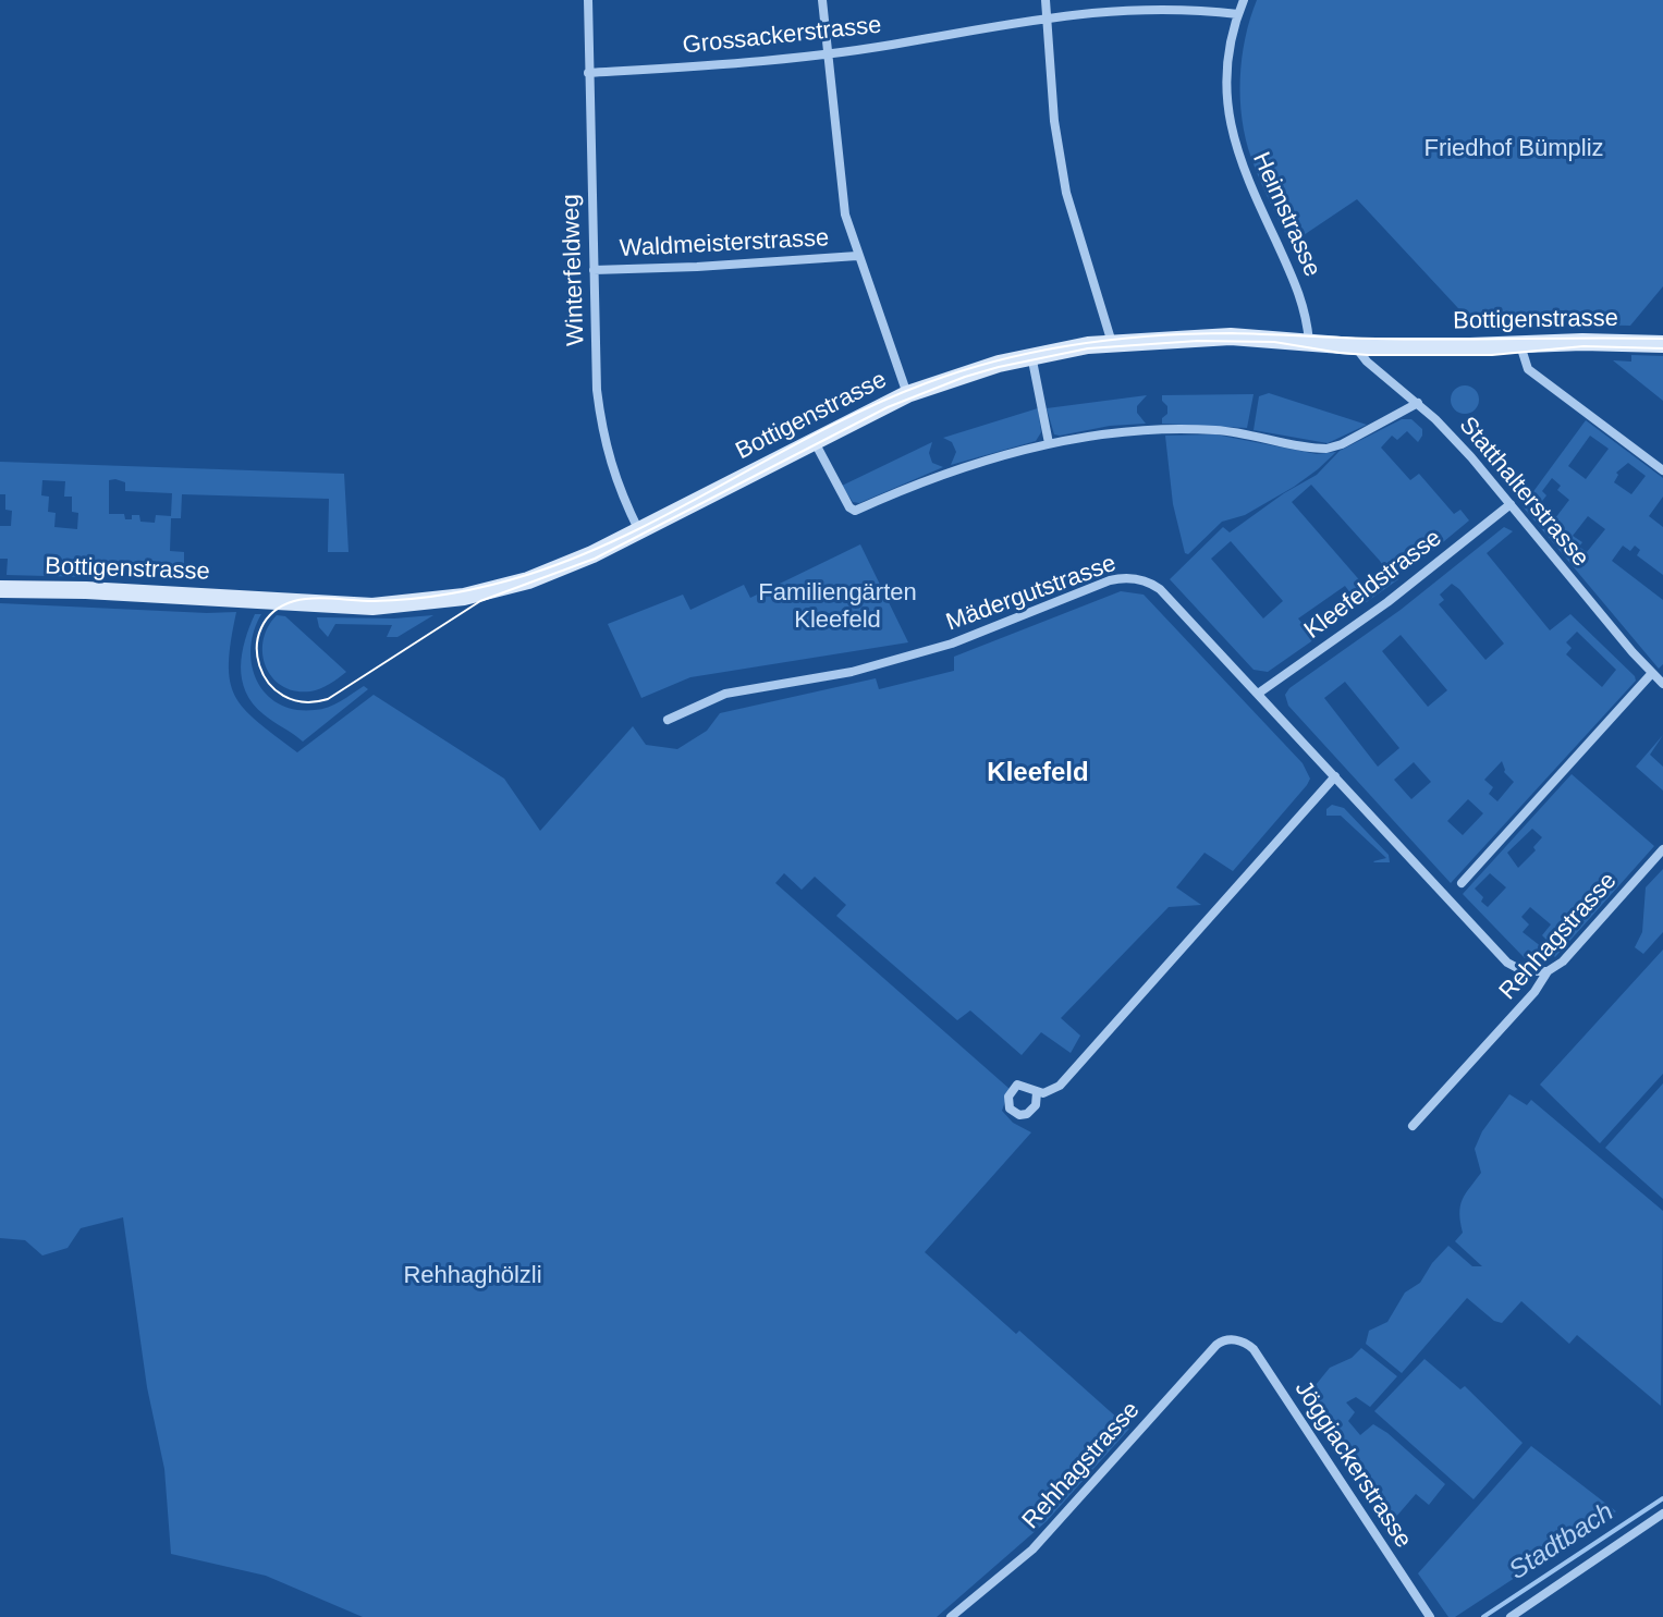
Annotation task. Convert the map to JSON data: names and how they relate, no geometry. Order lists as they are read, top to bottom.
{
  "streets": {
    "street": [
      "Grossackerstrasse",
      "Heimstrasse",
      "Waldmeisterstrasse",
      "Winterfeldweg",
      "Bottigenstrasse",
      "Statthalterstrasse",
      "Kleefeldstrasse",
      "Mädergutstrasse",
      "Rehhagstrasse",
      "Jöggiackerstrasse"
    ]
  },
  "crossings": [
    ["Grossackerstrasse", "Heimstrasse"],
    ["Grossackerstrasse", "Waldmeisterstrasse"],
    ["Grossackerstrasse", "Winterfeldweg"],
    ["Heimstrasse", "Bottigenstrasse"],
    ["Waldmeisterstrasse", "Winterfeldweg"],
    ["Waldmeisterstrasse", "Bottigenstrasse"],
    ["Winterfeldweg", "Bottigenstrasse"],
    ["Bottigenstrasse", "Statthalterstrasse"],
    ["Statthalterstrasse", "Kleefeldstrasse"],
    ["Kleefeldstrasse", "Mädergutstrasse"],
    ["Mädergutstrasse", "Rehhagstrasse"],
    ["Rehhagstrasse", "Jöggiackerstrasse"]
  ],
  "districts": ["Kleefeld"],
  "water": ["Stadtbach"],
  "parks": ["Friedhof Bümpliz", "Familiengärten Kleefeld", "Rehhaghölzli"]
}
